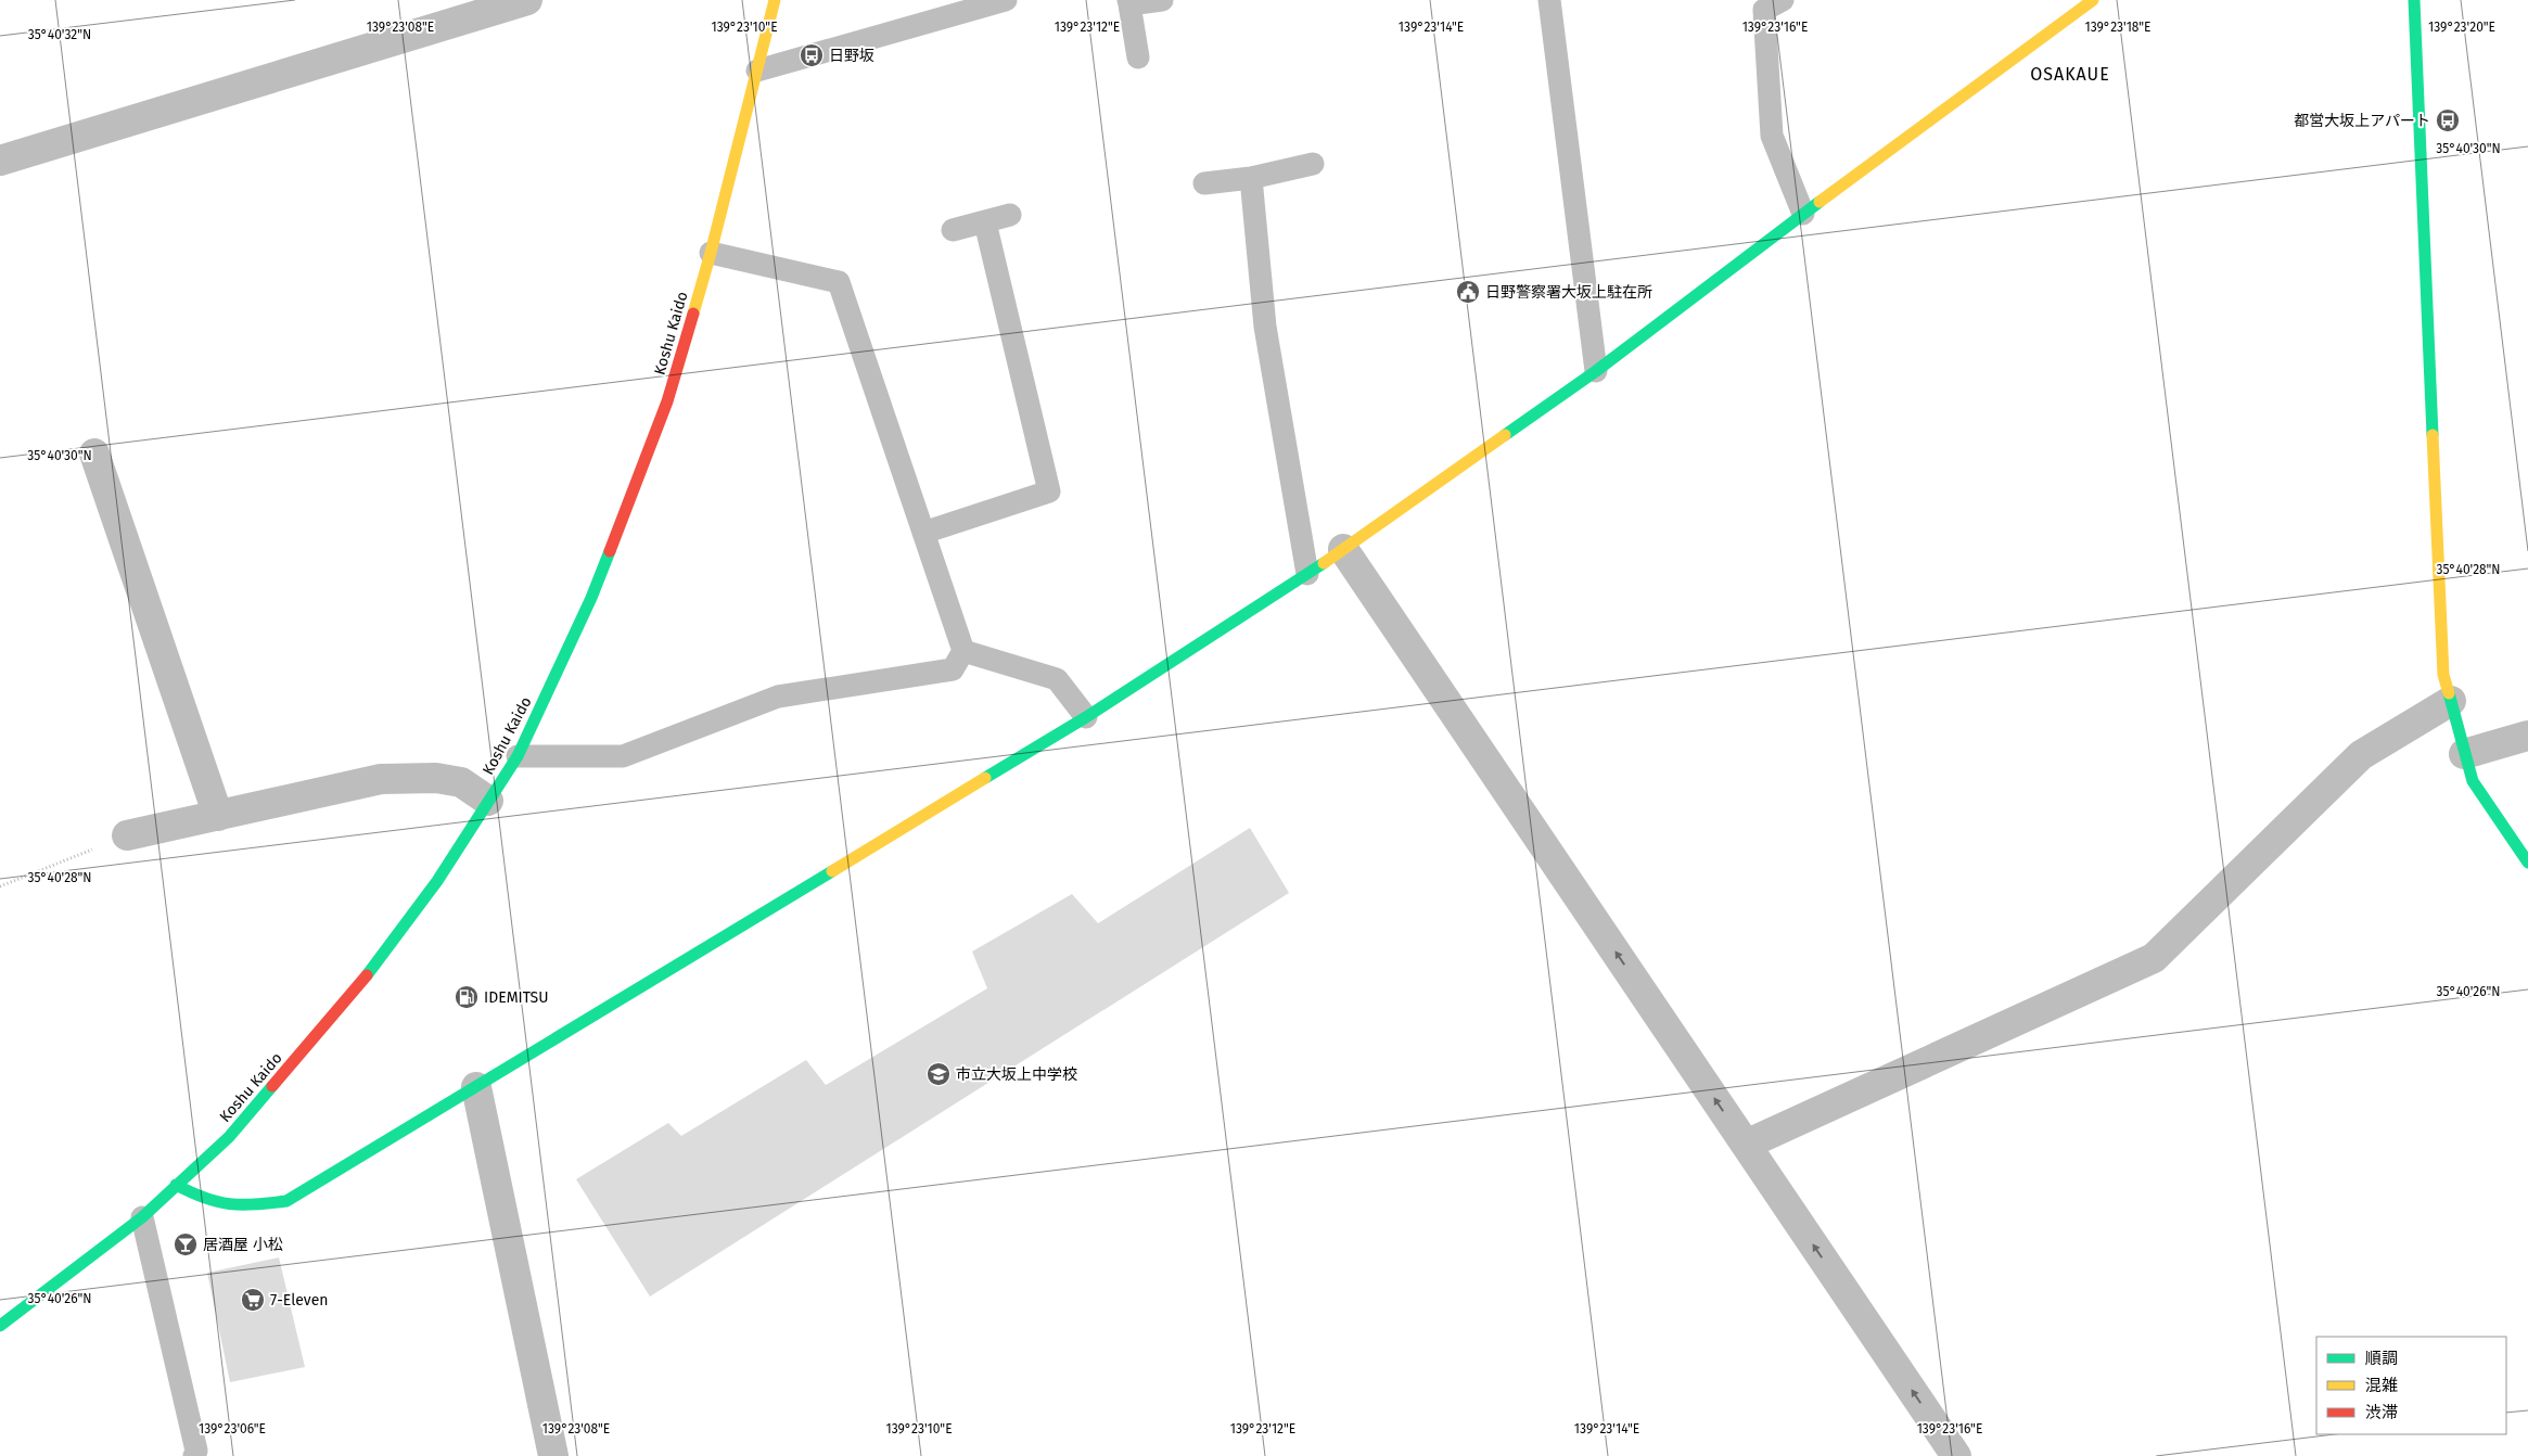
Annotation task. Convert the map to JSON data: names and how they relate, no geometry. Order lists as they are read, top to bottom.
{
  "streets": {
    "street": ["Koshu Kaido"]
  },
  "districts": ["OSAKAUE"],
  "places": {
    "bus stop": ["日野坂", "都営大坂上アパート"],
    "public building": ["日野警察署大坂上駐在所"],
    "fuel station": ["IDEMITSU"],
    "school or university": ["市立大坂上中学校"],
    "bar": ["居酒屋 小松"],
    "supermarket": ["7-Eleven"]
  },
  "legend": ["順調", "混雑", "渋滞"],
  "coordinates": [
    "139°23'08\"E",
    "139°23'10\"E",
    "139°23'12\"E",
    "139°23'14\"E",
    "139°23'16\"E",
    "139°23'18\"E",
    "139°23'20\"E",
    "35°40'32\"N",
    "35°40'30\"N",
    "35°40'28\"N",
    "35°40'26\"N",
    "139°23'06\"E"
  ]
}
